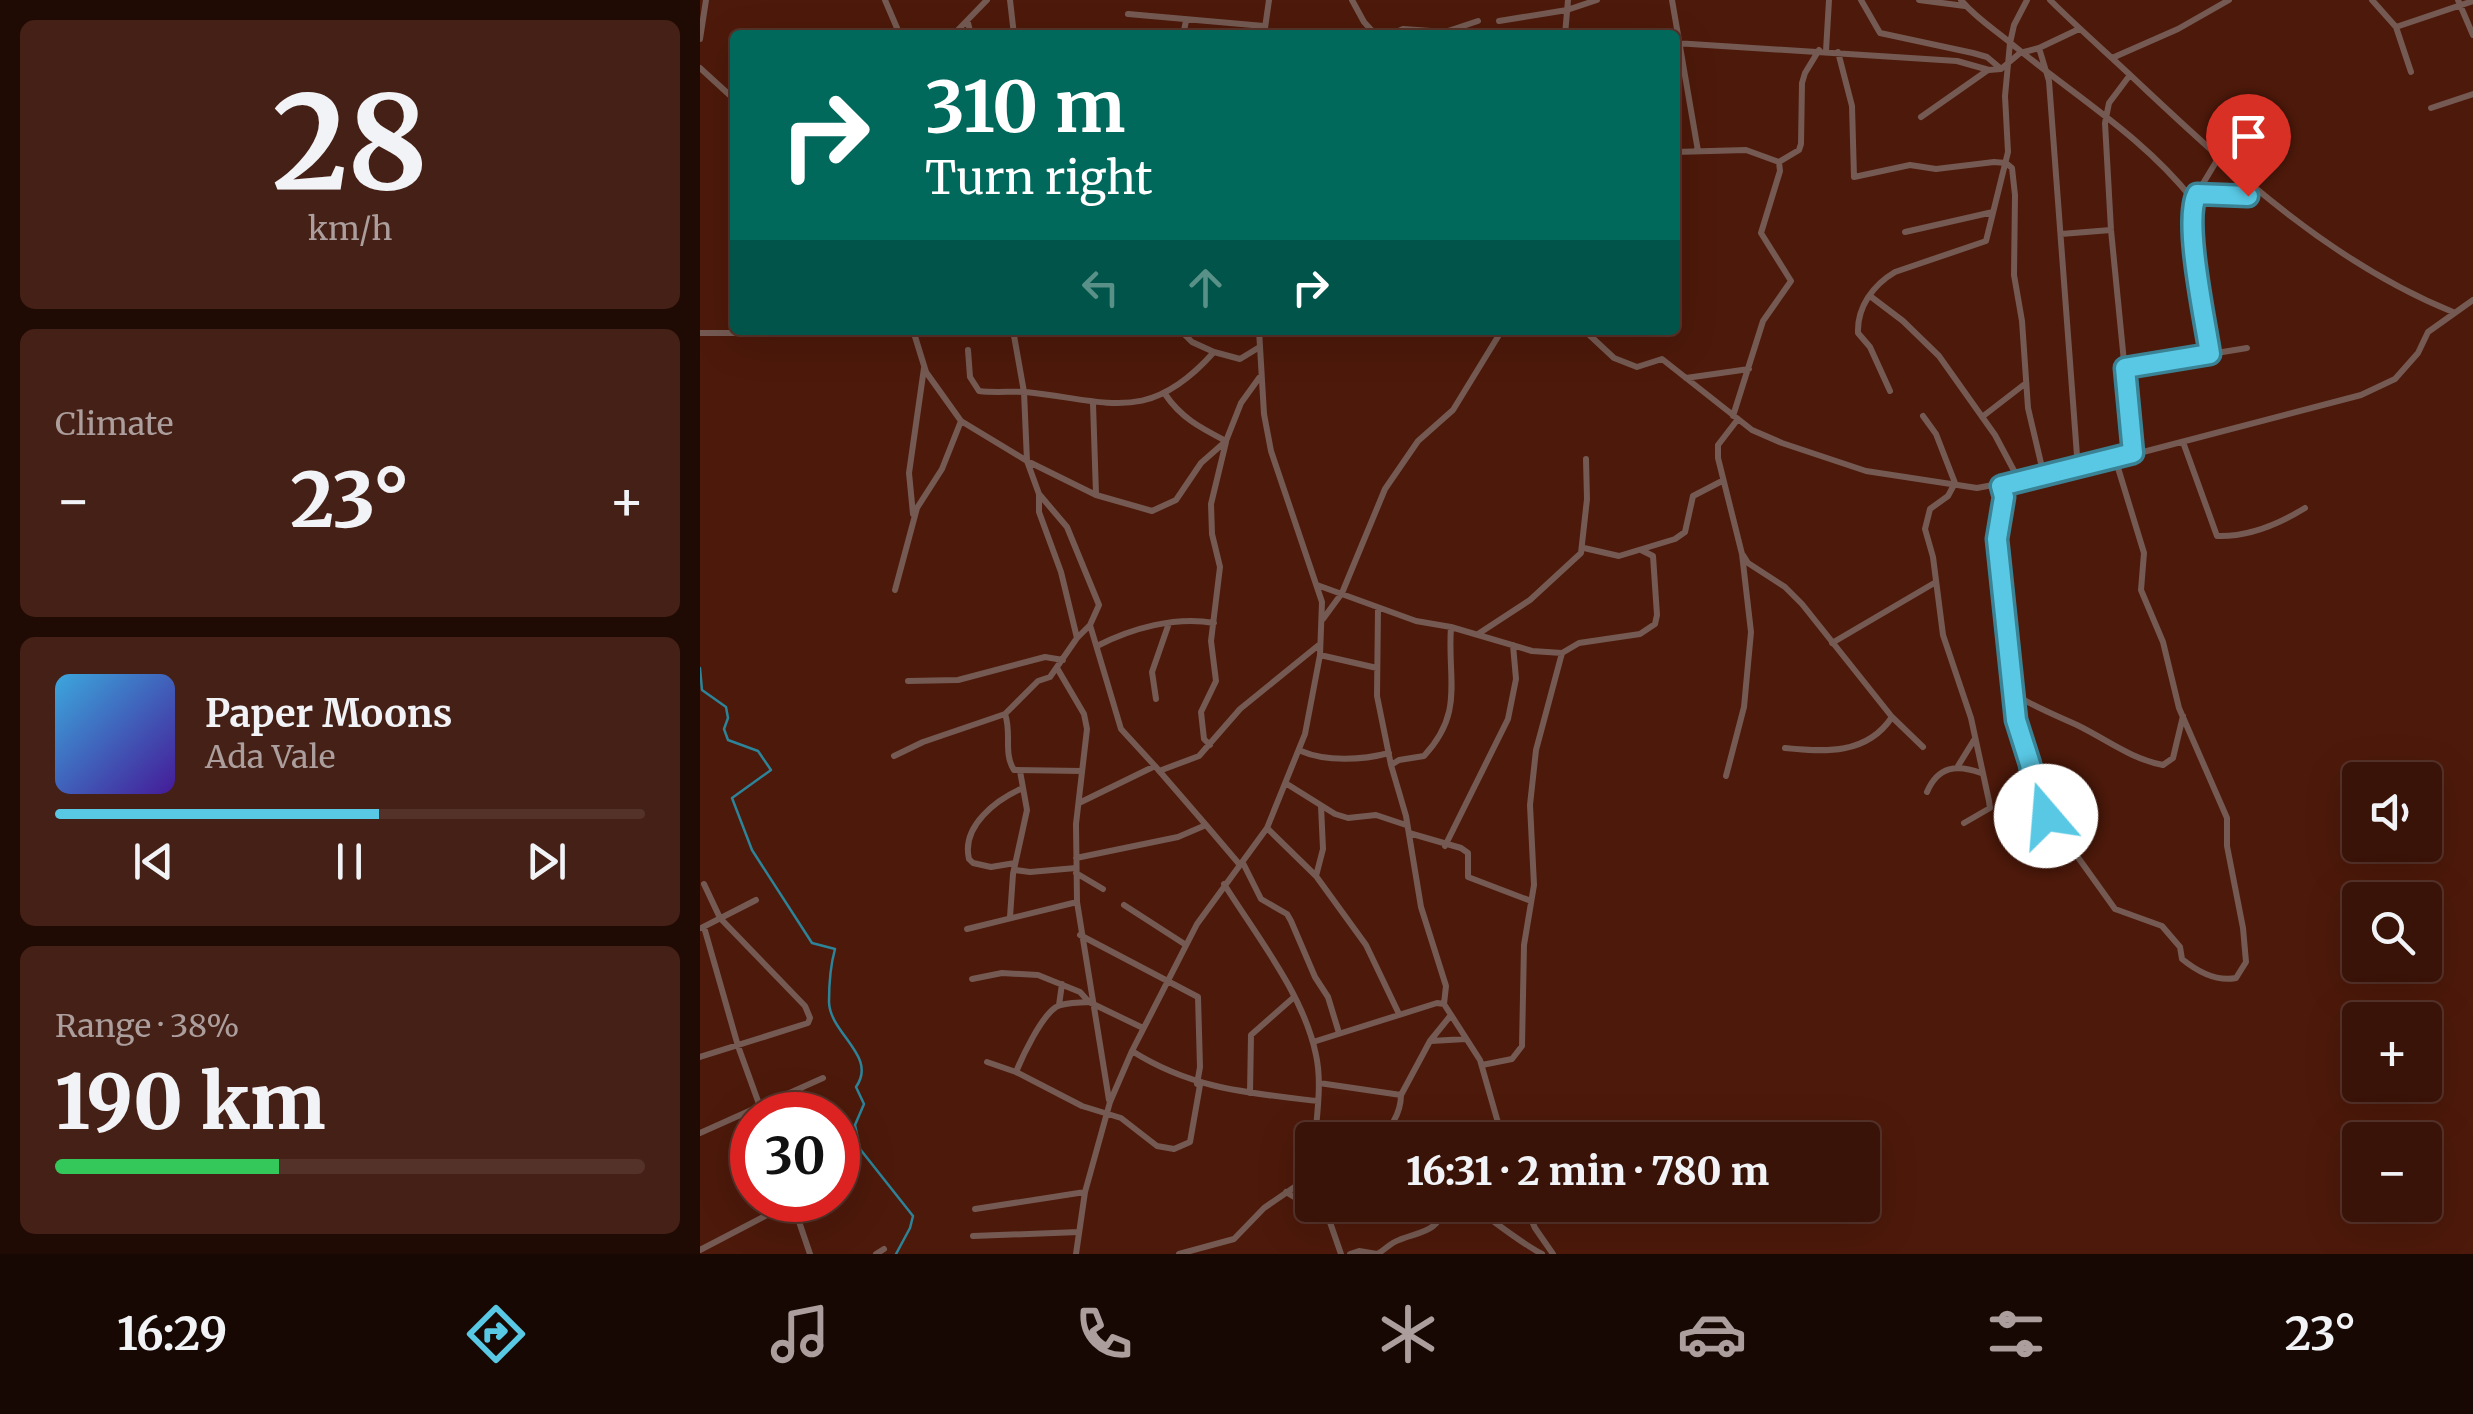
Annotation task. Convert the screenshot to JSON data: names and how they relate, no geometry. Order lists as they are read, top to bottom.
{
  "page": {
    "tile": [
      ["28", "km/h"],
      "Climate",
      ["Range · 38%", "190 km"]
    ],
    "turn": ["310 m", "Turn right"],
    "heat": ["−", "23°", "+"],
    "song": ["Paper Moons", "Ada Vale"],
    "map_buttons": ["+", "−"],
    "limit": "30",
    "trip": "16:31 · 2 min · 780 m",
    "tabs": ["16:29", "23°"]
  }
}
